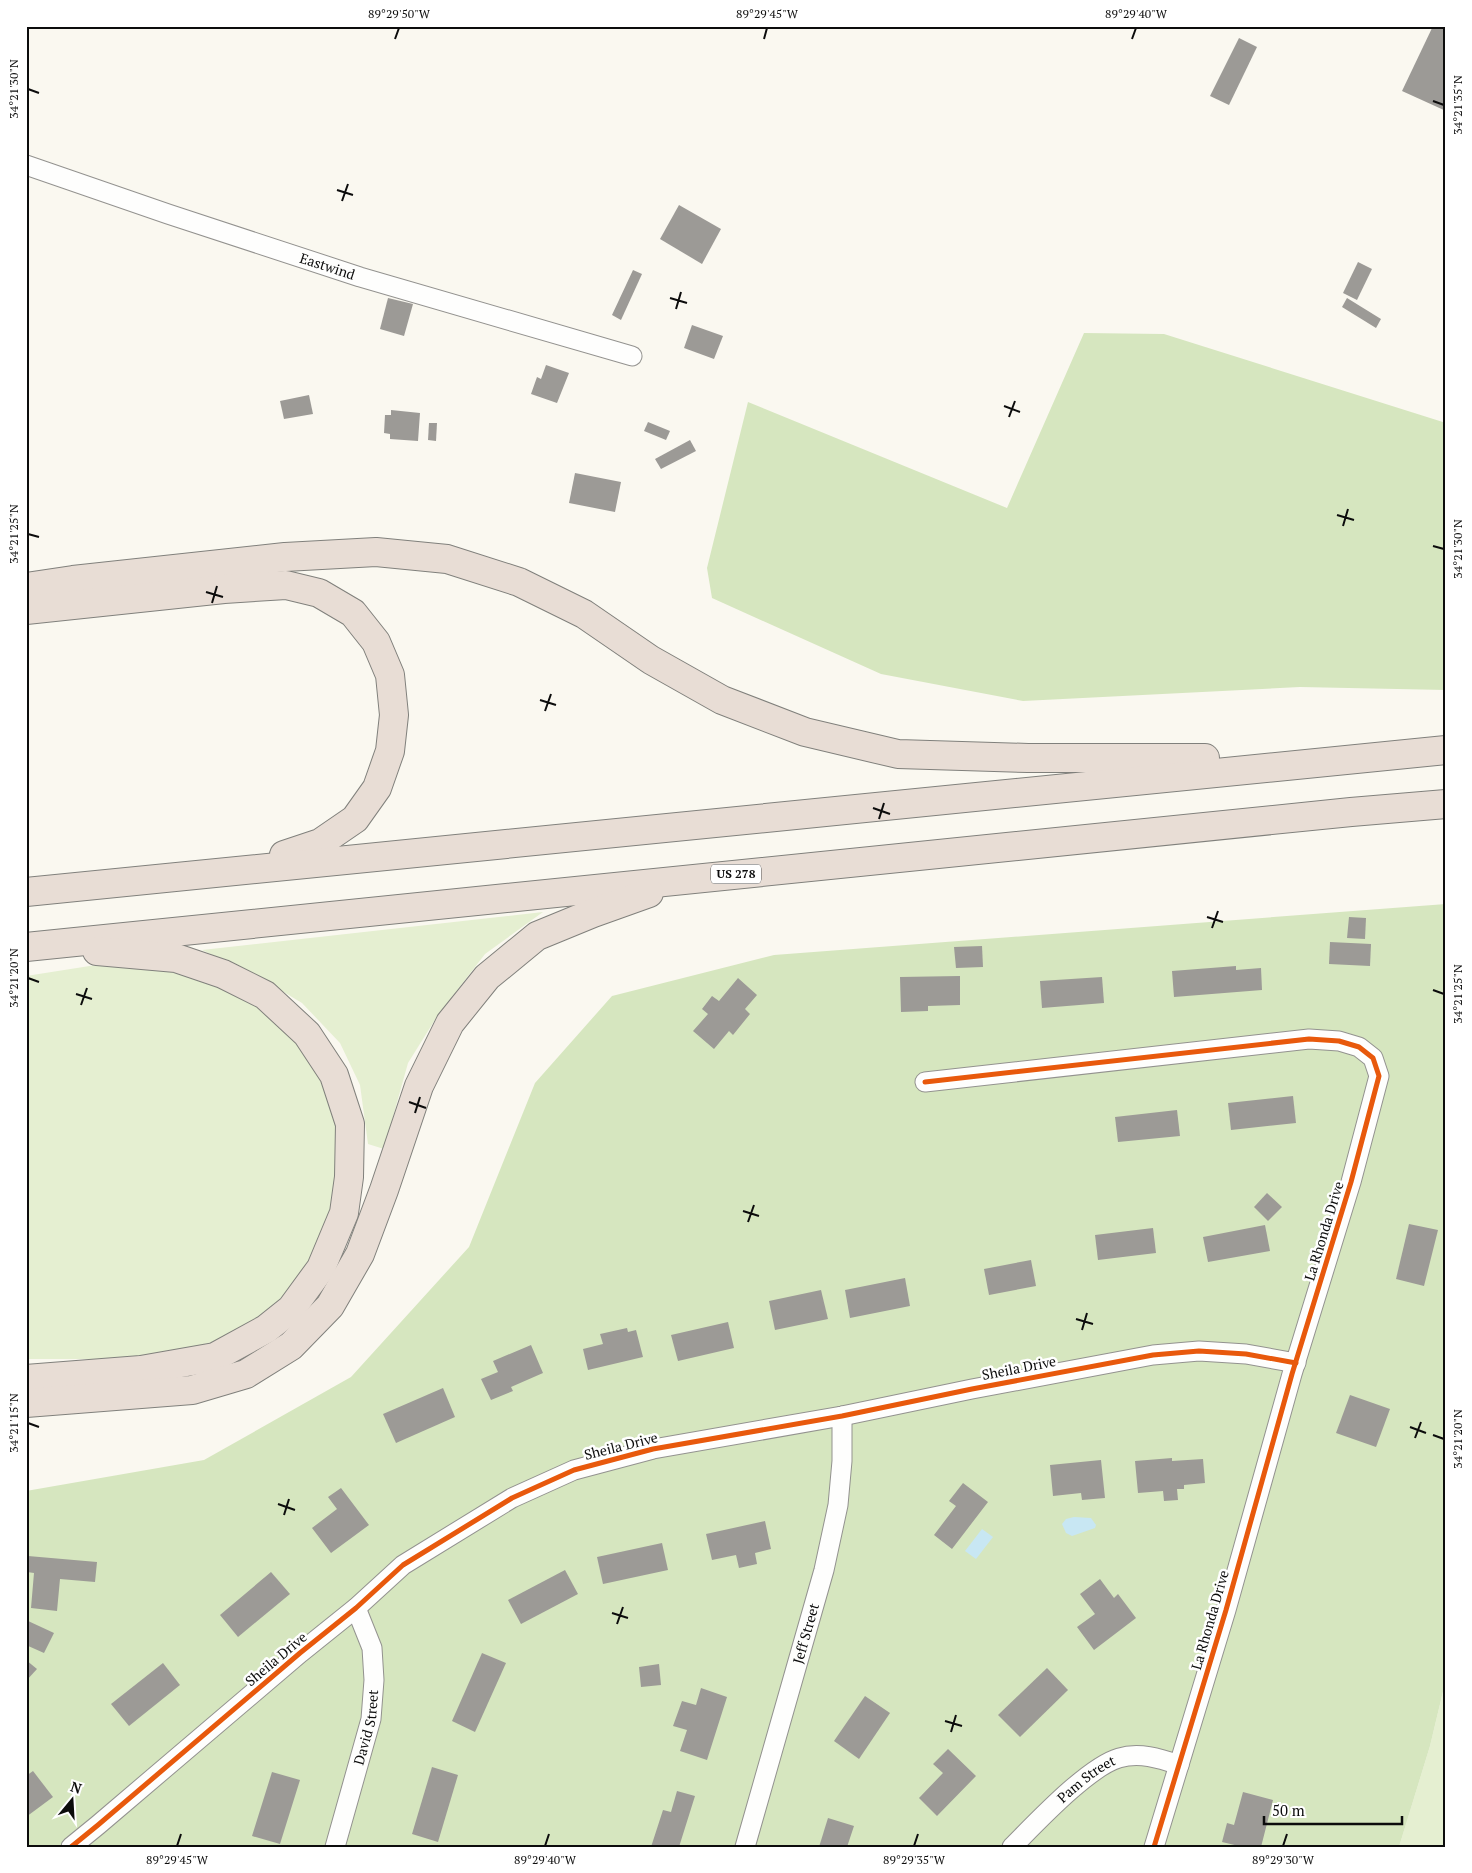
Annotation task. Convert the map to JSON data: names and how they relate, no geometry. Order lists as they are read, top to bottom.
{
  "streets": {
    "highway": ["US 278"],
    "street": [
      "Eastwind",
      "La Rhonda Drive",
      "Sheila Drive",
      "Jeff Street",
      "David Street",
      "Pam Street"
    ]
  },
  "crossings": [
    ["La Rhonda Drive", "Sheila Drive"],
    ["La Rhonda Drive", "Pam Street"],
    ["Sheila Drive", "Jeff Street"],
    ["Sheila Drive", "David Street"]
  ],
  "scale_bar": "50 m",
  "north": "top",
  "coordinates": [
    "89°29'50\"W",
    "89°29'45\"W",
    "89°29'40\"W",
    "34°21'30\"N",
    "34°21'35\"N",
    "34°21'25\"N",
    "34°21'20\"N",
    "34°21'15\"N",
    "89°29'35\"W",
    "89°29'30\"W"
  ]
}
